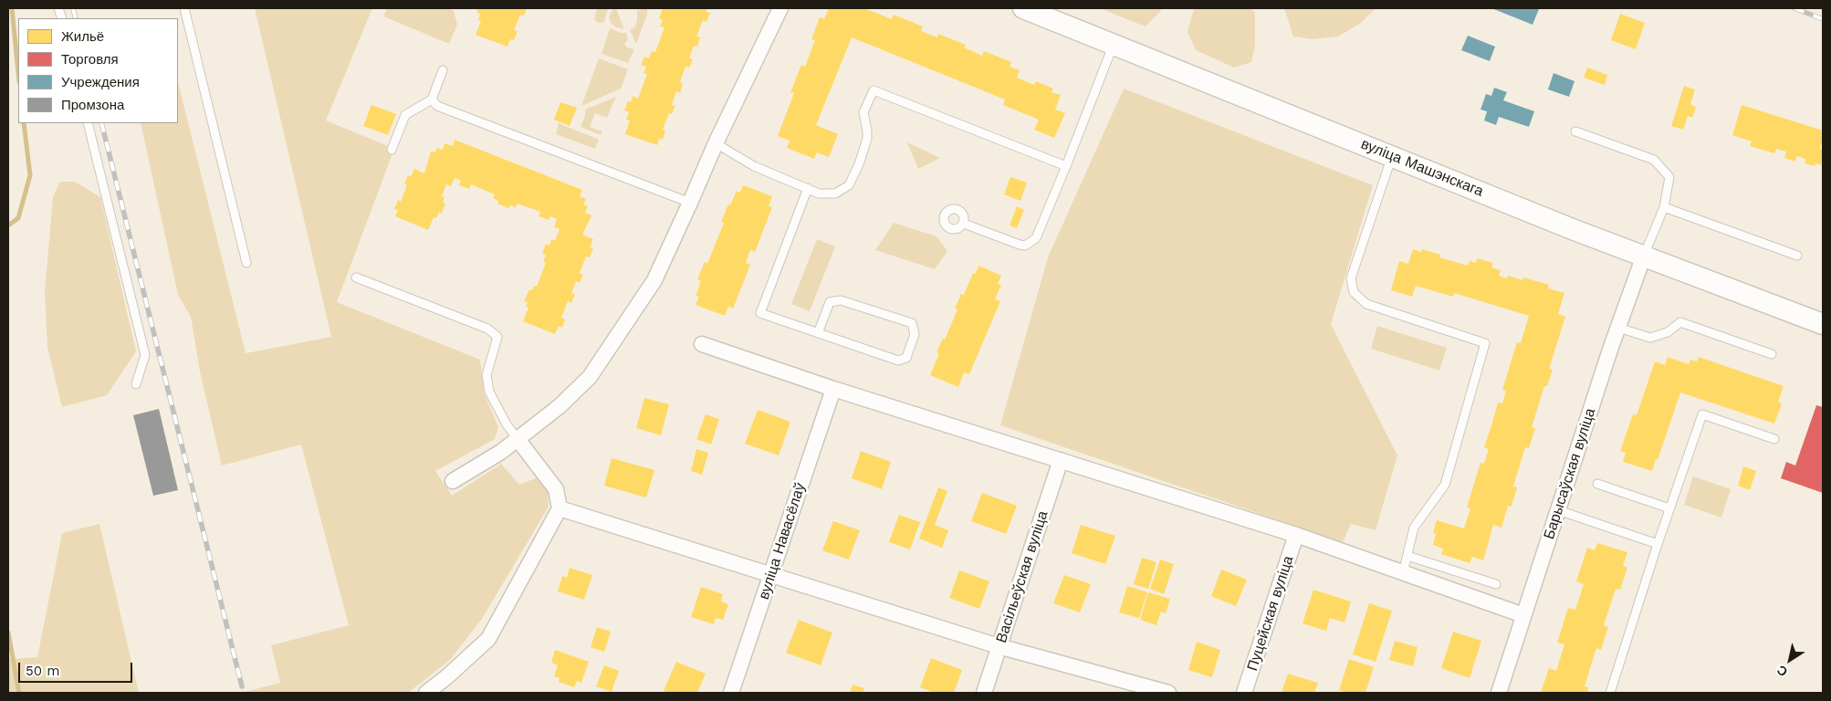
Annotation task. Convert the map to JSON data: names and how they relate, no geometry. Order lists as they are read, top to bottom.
{
  "streets": {
    "main road": ["вуліца Машэнскага"],
    "street": [
      "Барысаўская вуліца",
      "вуліца Навасёлаў",
      "Васільеўская вуліца",
      "Пуцейская вуліца"
    ]
  },
  "crossings": [
    ["вуліца Машэнскага", "Барысаўская вуліца"]
  ],
  "legend": [
    "Жильё",
    "Торговля",
    "Учреждения",
    "Промзона"
  ],
  "scale_bar": "50 m",
  "north": "bottom left"
}
